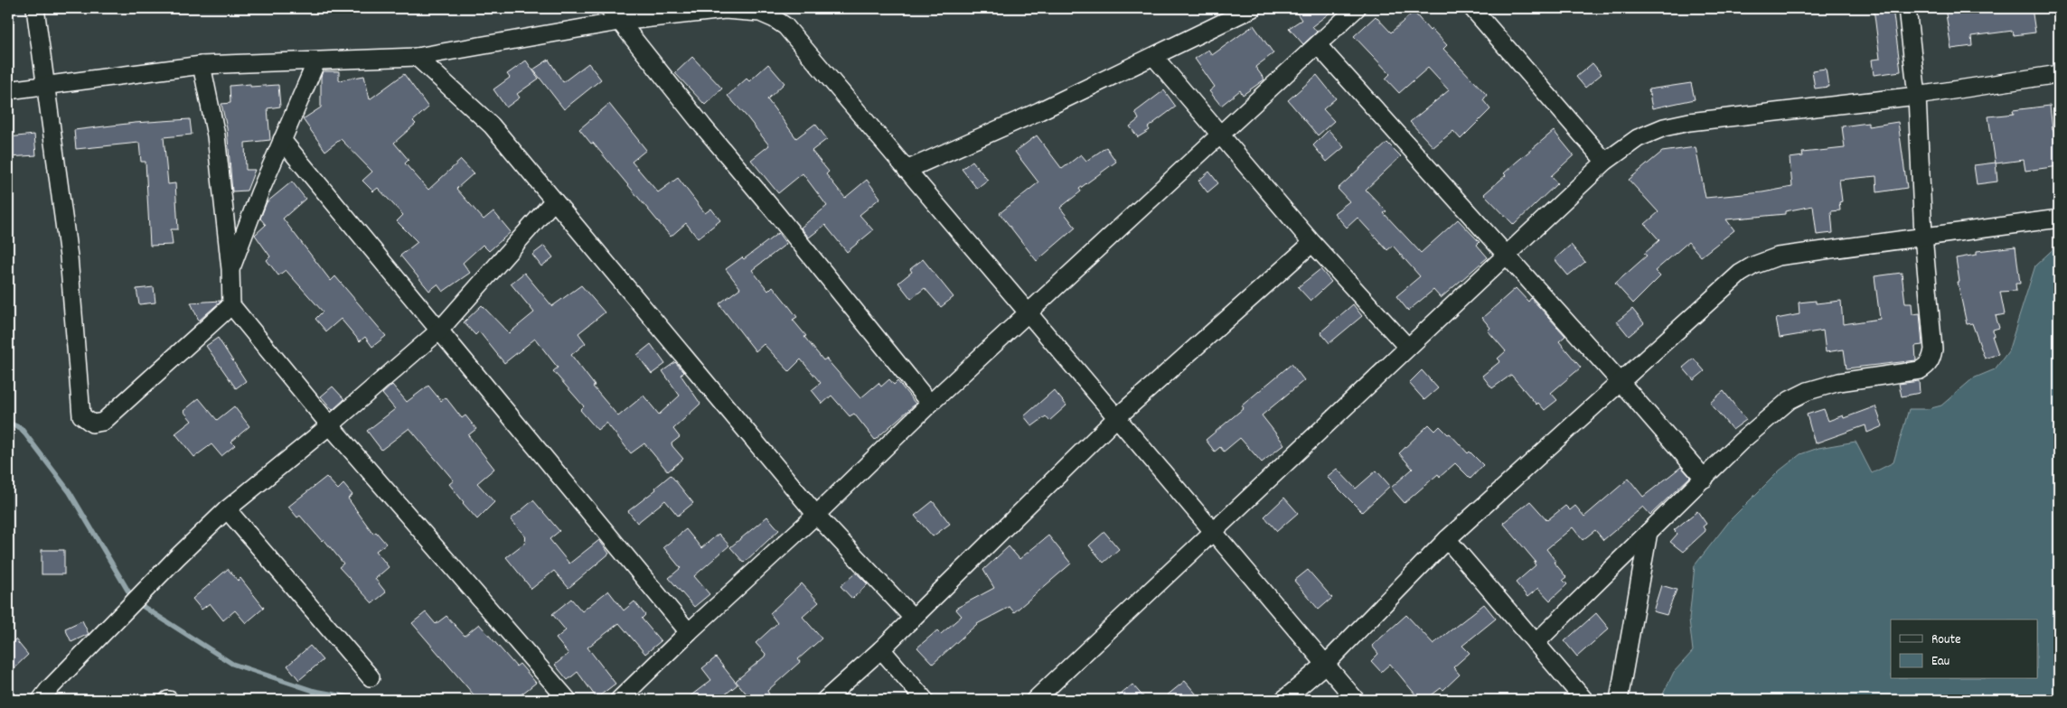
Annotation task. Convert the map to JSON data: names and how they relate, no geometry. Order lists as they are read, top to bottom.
{
  "legend": ["Route", "Eau"]
}
